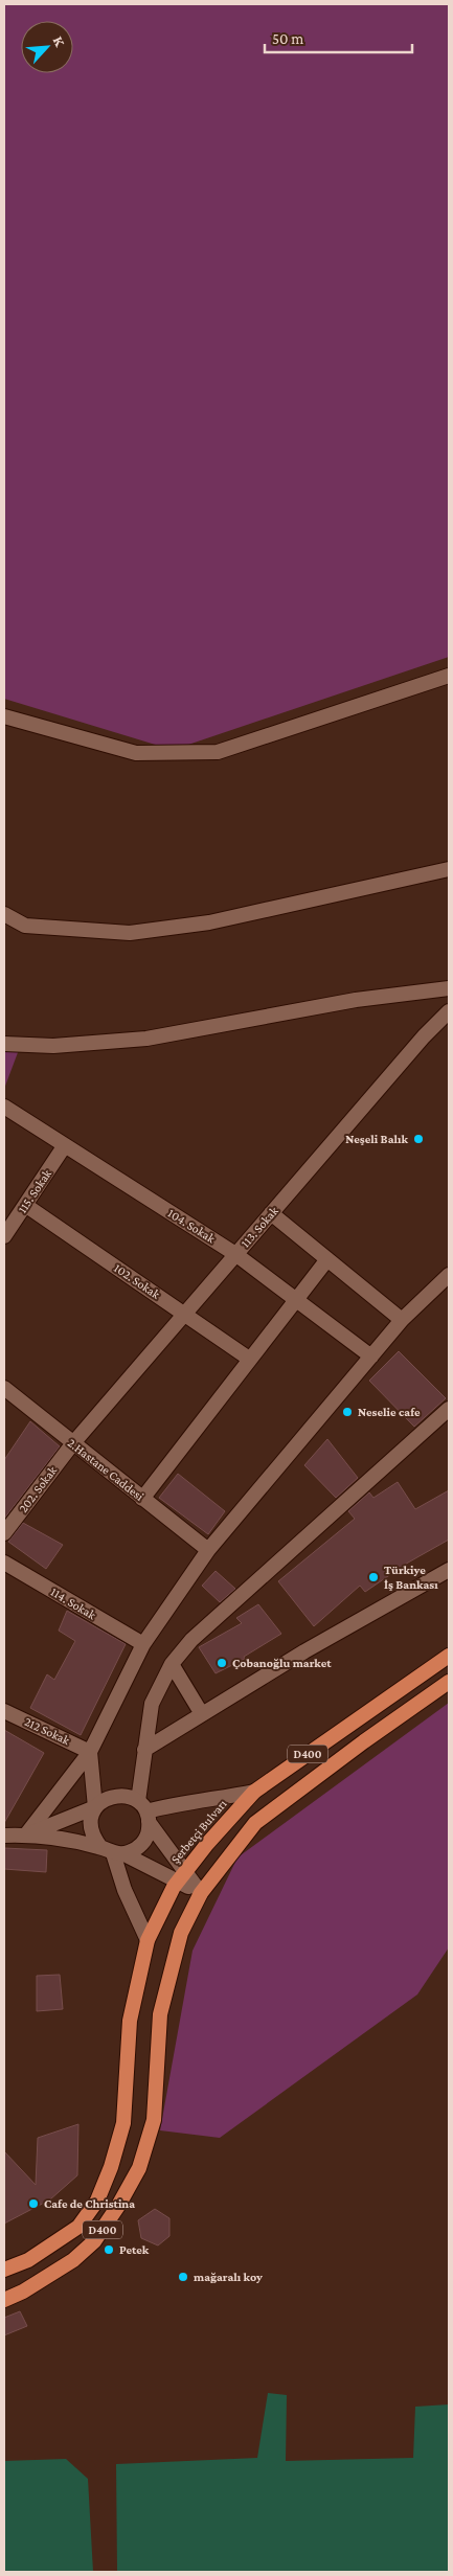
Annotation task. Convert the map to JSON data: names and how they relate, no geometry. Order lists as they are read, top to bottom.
{
  "streets": {
    "highway": ["D400", "Şerbetçi Bulvarı"],
    "street": [
      "115. Sokak",
      "104. Sokak",
      "113. Sokak",
      "102. Sokak",
      "2.Hastane Caddesi",
      "202. Sokak",
      "114. Sokak",
      "212 Sokak"
    ]
  },
  "crossings": [
    ["115. Sokak", "104. Sokak"],
    ["115. Sokak", "102. Sokak"],
    ["104. Sokak", "113. Sokak"],
    ["113. Sokak", "102. Sokak"],
    ["113. Sokak", "2.Hastane Caddesi"],
    ["113. Sokak", "202. Sokak"],
    ["2.Hastane Caddesi", "202. Sokak"]
  ],
  "places": [
    "Neşeli Balık",
    "Neselie cafe",
    "Türkiye İş Bankası",
    "Çobanoğlu market",
    "Cafe de Christina",
    "Petek",
    "mağaralı koy"
  ],
  "scale_bar": "50 m",
  "north": "top right"
}
